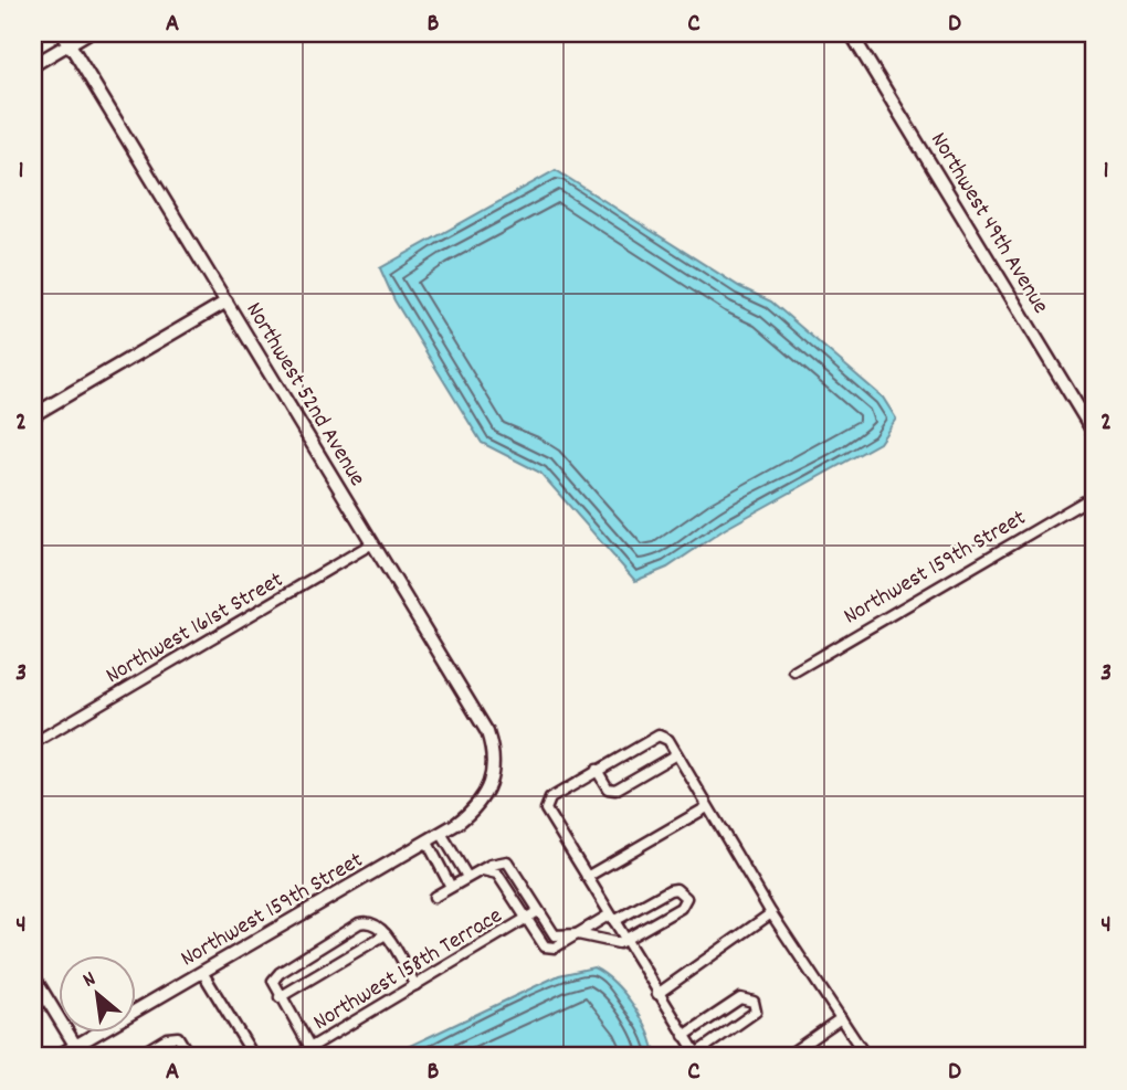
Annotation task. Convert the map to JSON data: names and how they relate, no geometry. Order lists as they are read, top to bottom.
{
  "streets": {
    "street": [
      "Northwest 49th Avenue",
      "Northwest 52nd Avenue",
      "Northwest 159th Street",
      "Northwest 161st Street",
      "Northwest 158th Terrace"
    ]
  },
  "crossings": [
    ["Northwest 52nd Avenue", "Northwest 159th Street"],
    ["Northwest 52nd Avenue", "Northwest 161st Street"]
  ],
  "north": "top left",
  "grid": {
    "columns": [
      "A",
      "B",
      "C",
      "D"
    ],
    "rows": [
      "1",
      "2",
      "3",
      "4"
    ]
  }
}
